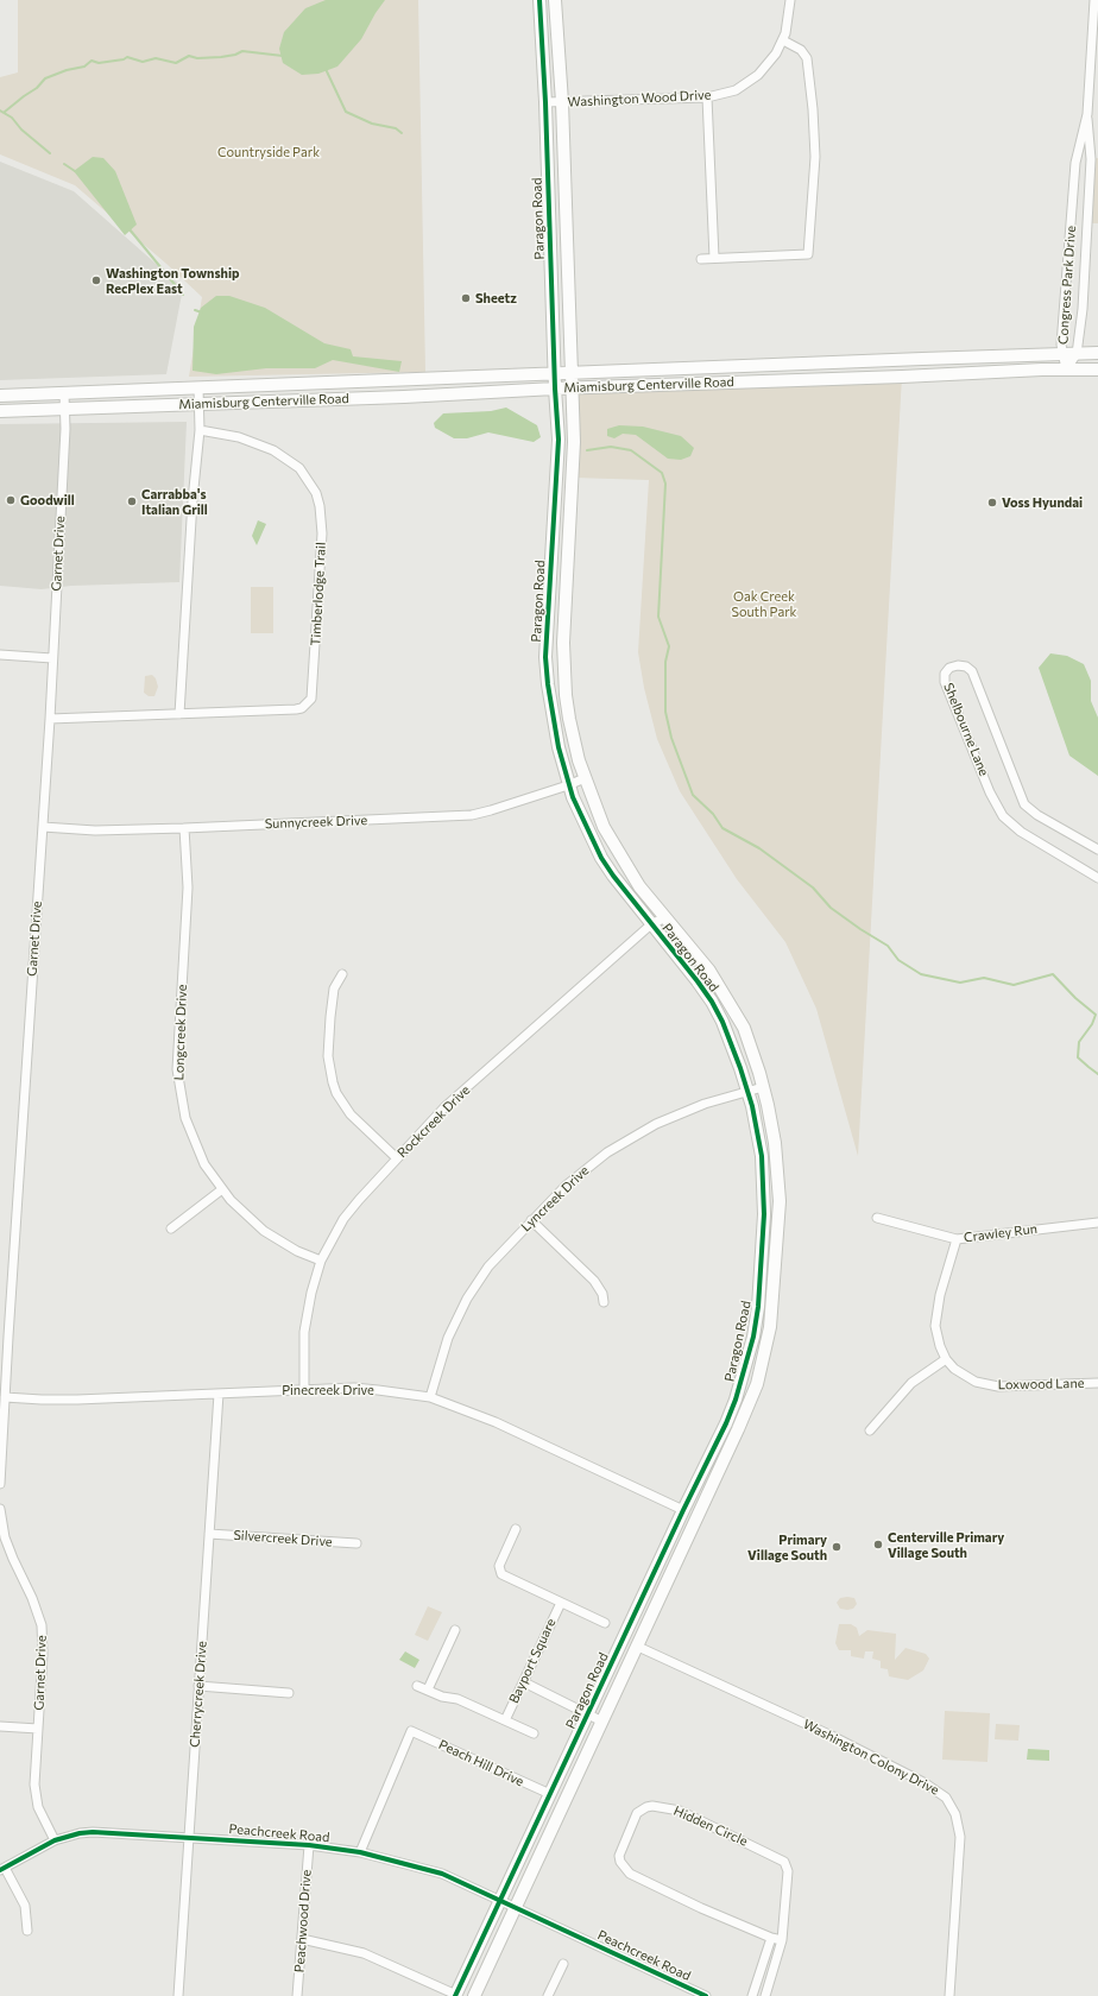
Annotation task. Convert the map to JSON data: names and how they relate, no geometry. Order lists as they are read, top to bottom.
{
  "streets": {
    "street": [
      "Washington Wood Drive",
      "Paragon Road",
      "Congress Park Drive",
      "Miamisburg Centerville Road",
      "Garnet Drive",
      "Timberlodge Trail",
      "Shelbourne Lane",
      "Sunnycreek Drive",
      "Longcreek Drive",
      "Rockcreek Drive",
      "Lyncreek Drive",
      "Crawley Run",
      "Loxwood Lane",
      "Pinecreek Drive",
      "Silvercreek Drive",
      "Bayport Square",
      "Cherrycreek Drive",
      "Washington Colony Drive",
      "Peach Hill Drive",
      "Hidden Circle",
      "Peachcreek Road",
      "Peachwood Drive"
    ]
  },
  "crossings": [
    ["Washington Wood Drive", "Paragon Road"],
    ["Paragon Road", "Miamisburg Centerville Road"],
    ["Paragon Road", "Sunnycreek Drive"],
    ["Paragon Road", "Rockcreek Drive"],
    ["Paragon Road", "Lyncreek Drive"],
    ["Paragon Road", "Pinecreek Drive"],
    ["Paragon Road", "Washington Colony Drive"],
    ["Paragon Road", "Peach Hill Drive"],
    ["Paragon Road", "Peachcreek Road"],
    ["Congress Park Drive", "Miamisburg Centerville Road"],
    ["Miamisburg Centerville Road", "Garnet Drive"],
    ["Garnet Drive", "Timberlodge Trail"],
    ["Garnet Drive", "Sunnycreek Drive"],
    ["Garnet Drive", "Pinecreek Drive"],
    ["Garnet Drive", "Peachcreek Road"],
    ["Sunnycreek Drive", "Longcreek Drive"],
    ["Longcreek Drive", "Rockcreek Drive"],
    ["Rockcreek Drive", "Pinecreek Drive"],
    ["Lyncreek Drive", "Pinecreek Drive"],
    ["Crawley Run", "Loxwood Lane"],
    ["Pinecreek Drive", "Cherrycreek Drive"],
    ["Silvercreek Drive", "Cherrycreek Drive"],
    ["Cherrycreek Drive", "Peachcreek Road"],
    ["Peach Hill Drive", "Peachcreek Road"],
    ["Peachcreek Road", "Peachwood Drive"]
  ],
  "parks": ["Countryside Park", "Oak Creek South Park"],
  "places": [
    "Washington Township RecPlex East",
    "Sheetz",
    "Goodwill",
    "Carrabba's Italian Grill",
    "Voss Hyundai",
    "Centerville Primary Village South",
    "Primary Village South"
  ]
}
